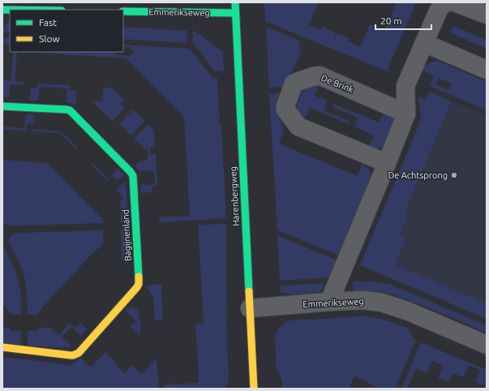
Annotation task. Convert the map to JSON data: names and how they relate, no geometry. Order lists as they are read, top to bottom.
{
  "streets": {
    "street": [
      "Emmerikseweg",
      "De Brink",
      "Harenbergweg",
      "Bagijnenland"
    ]
  },
  "crossings": [
    ["Emmerikseweg", "Harenbergweg"]
  ],
  "places": ["De Achtsprong"],
  "legend": ["Fast", "Slow"],
  "scale_bar": "20 m"
}
